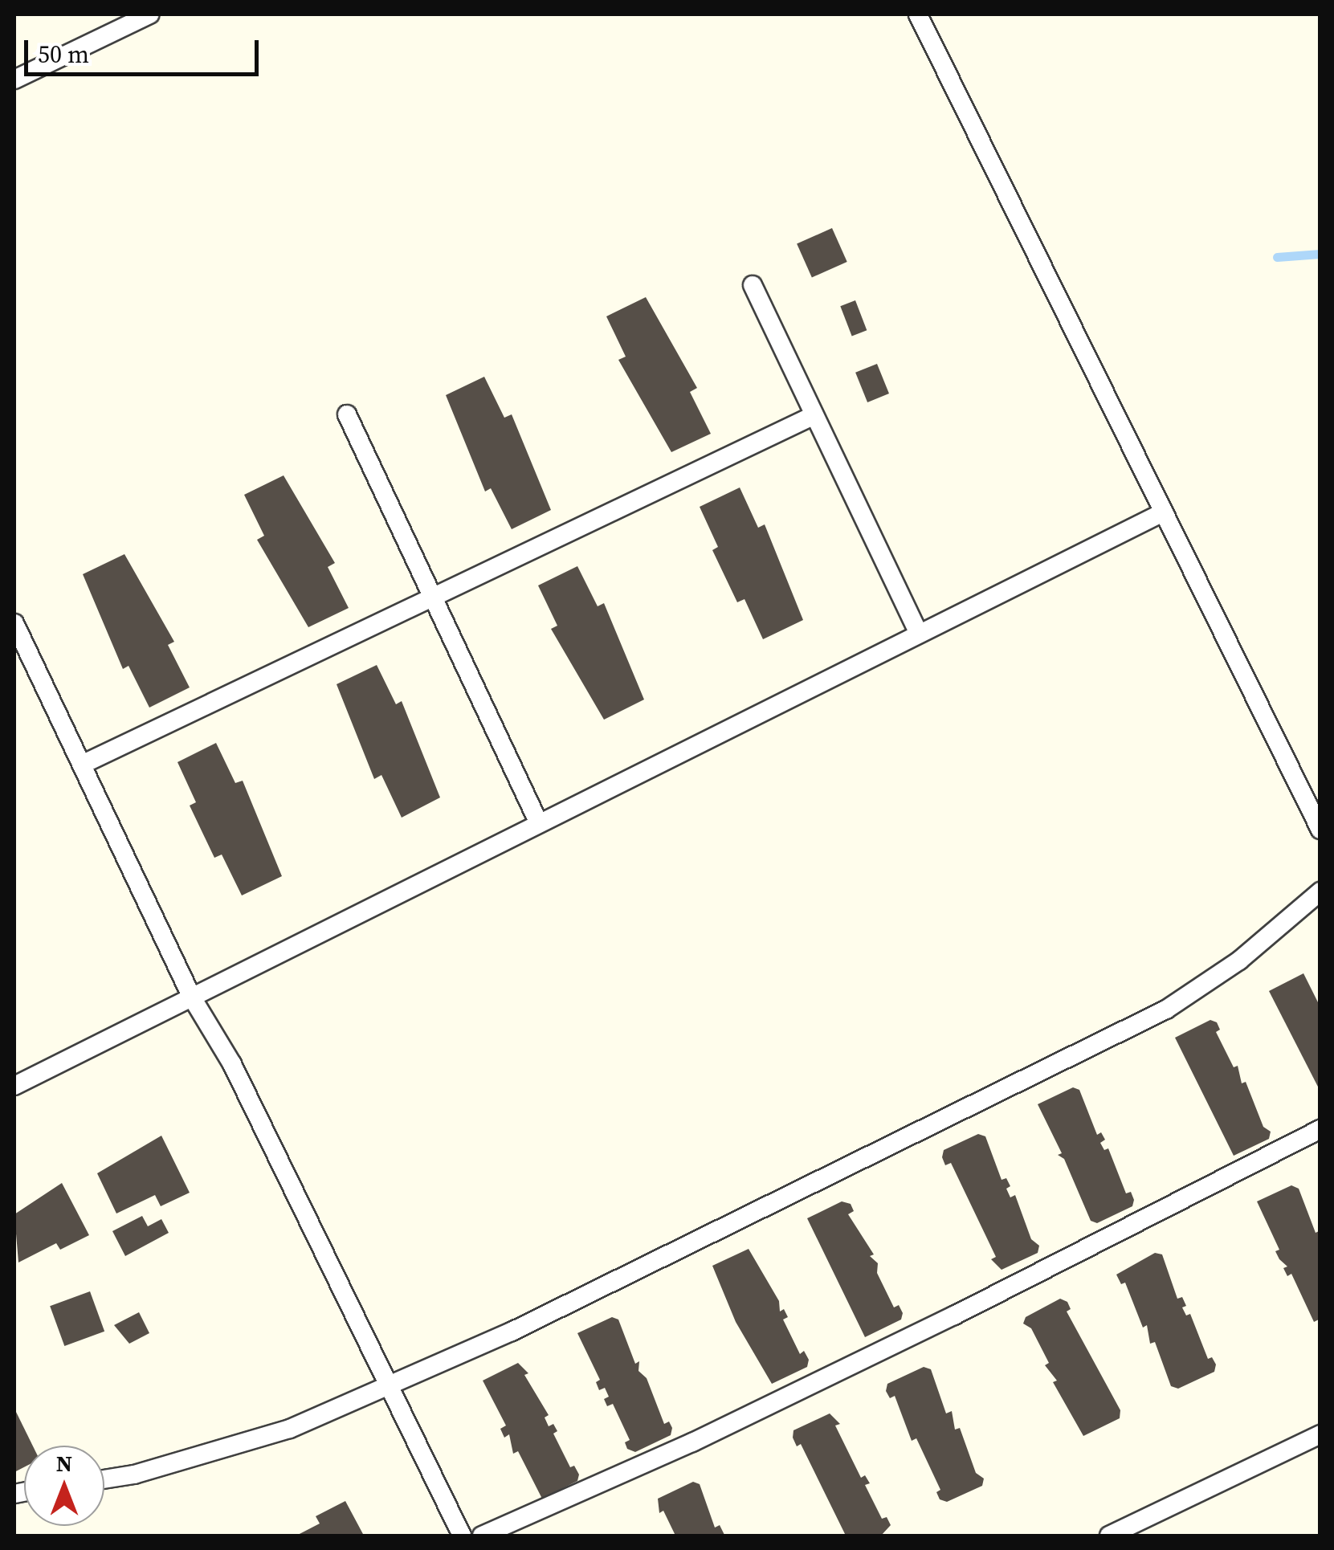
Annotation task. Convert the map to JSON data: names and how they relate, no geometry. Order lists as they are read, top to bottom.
{
  "scale_bar": "50 m",
  "north": "top"
}
